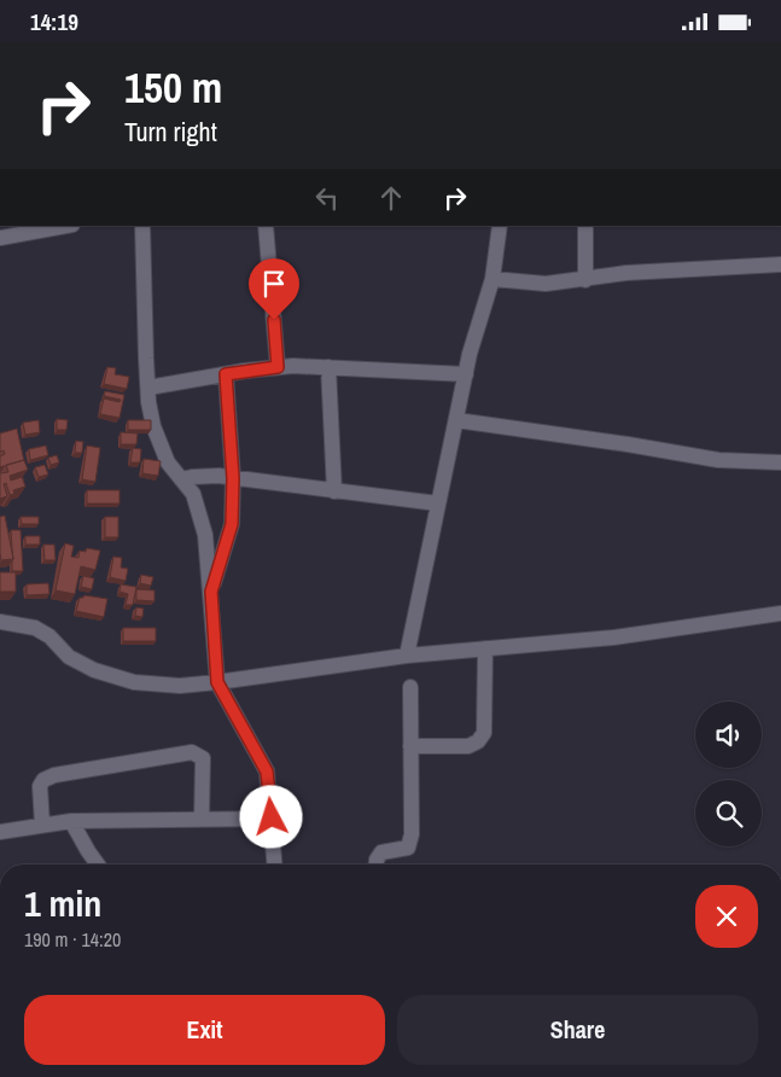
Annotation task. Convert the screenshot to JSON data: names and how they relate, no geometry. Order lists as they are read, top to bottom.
{
  "page": {
    "status": "14:19",
    "turn": ["150 m", "Turn right"],
    "heading": ["1 min", "190 m · 14:20"],
    "buttons": ["Exit", "Share"]
  }
}
